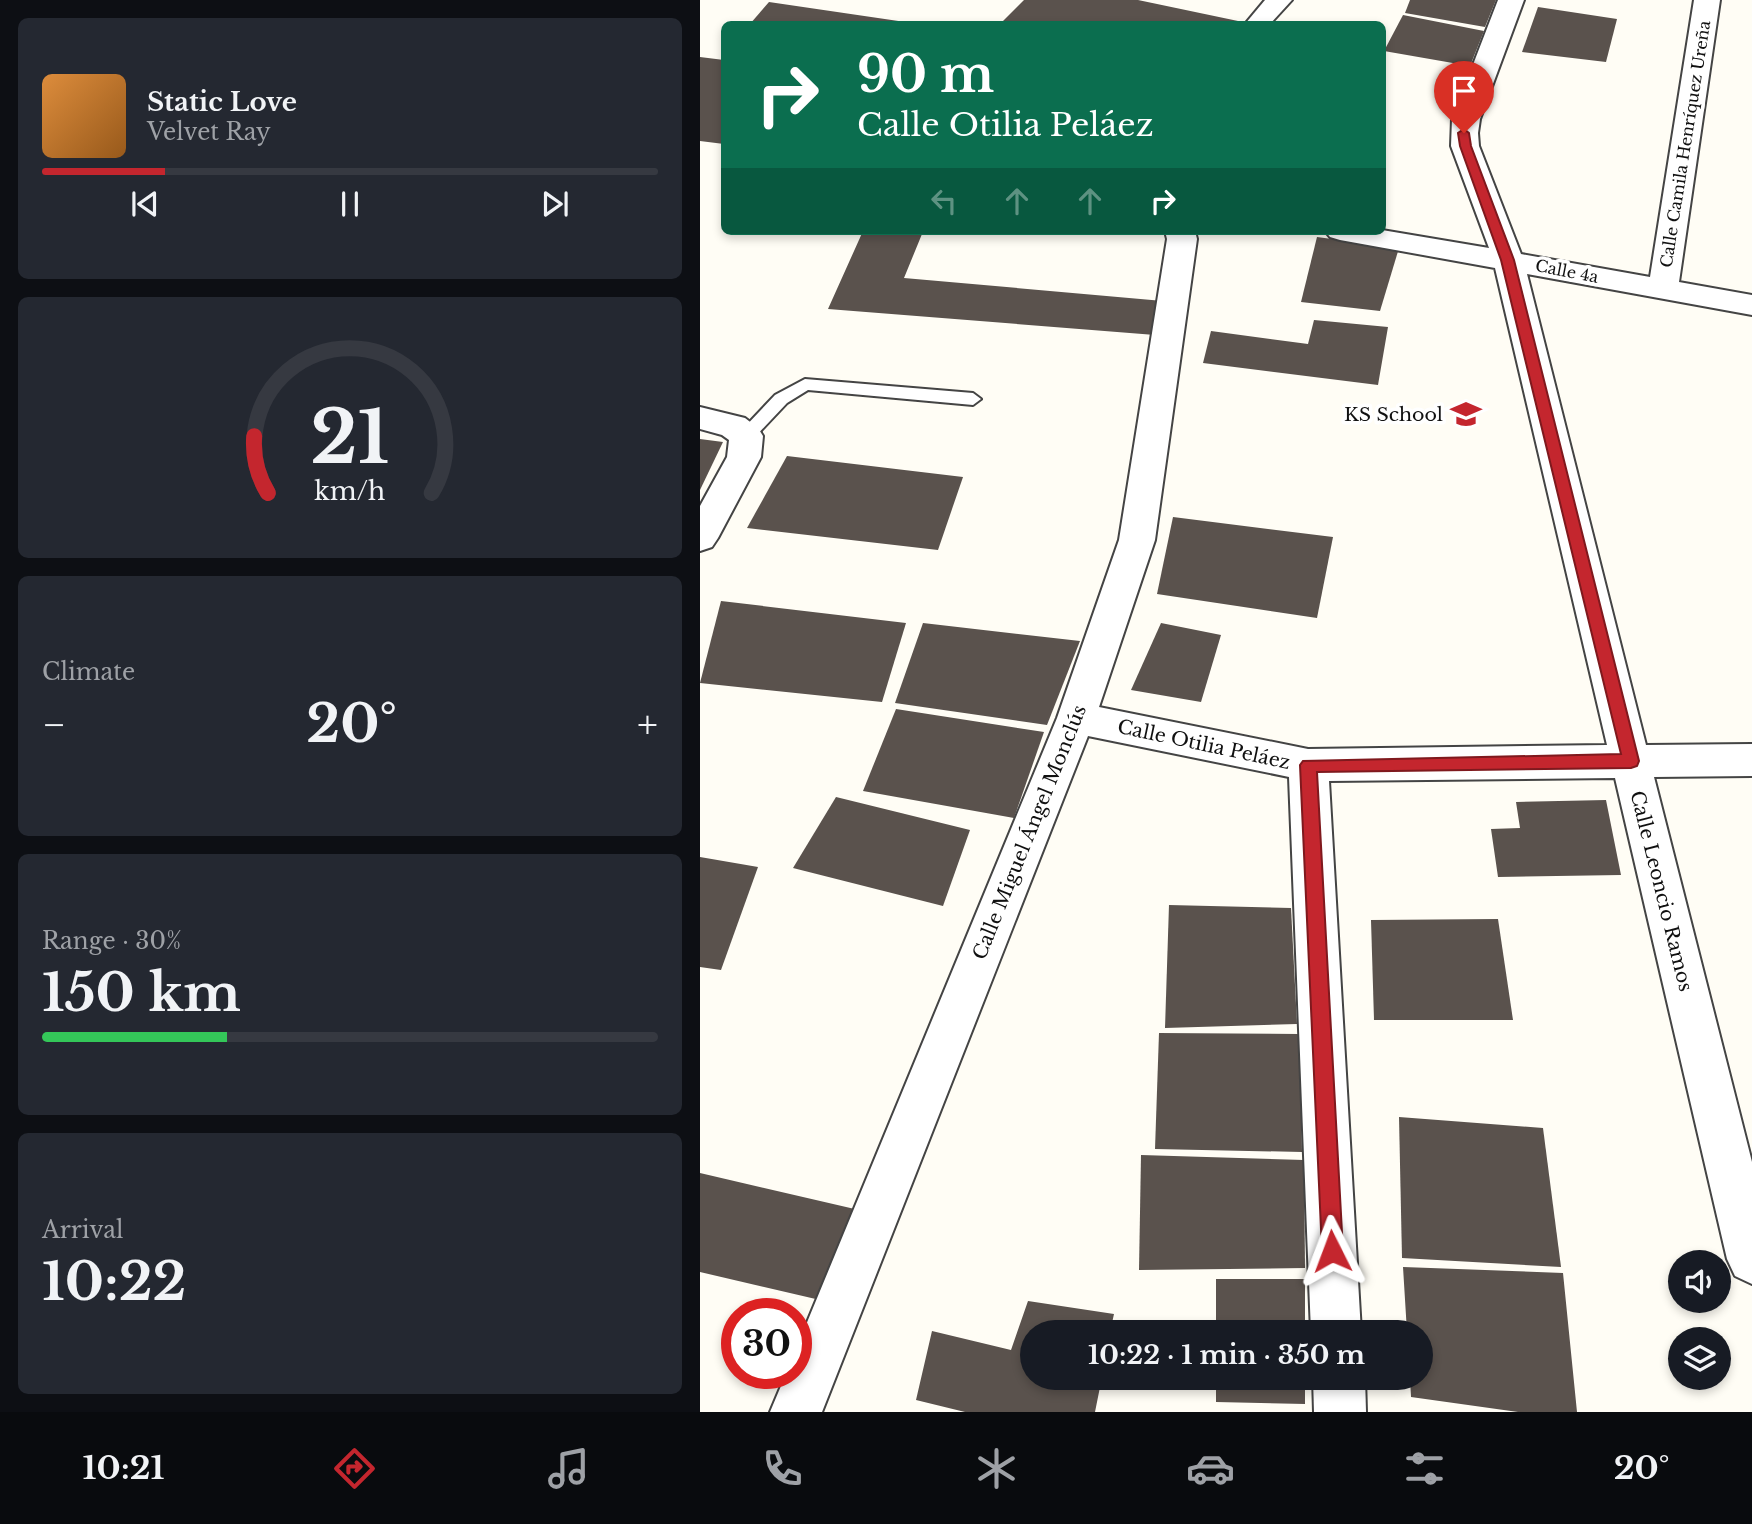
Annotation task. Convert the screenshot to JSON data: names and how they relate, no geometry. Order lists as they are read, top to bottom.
{
  "streets": {
    "street": [
      "Calle Camila Henríquez Ureña",
      "Calle 4a",
      "Calle Otilia Peláez",
      "Calle Miguel Ángel Monclús",
      "Calle Leoncio Ramos"
    ]
  },
  "crossings": [
    ["Calle Camila Henríquez Ureña", "Calle 4a"],
    ["Calle 4a", "Calle Leoncio Ramos"],
    ["Calle Otilia Peláez", "Calle Miguel Ángel Monclús"],
    ["Calle Otilia Peláez", "Calle Leoncio Ramos"]
  ],
  "places": {
    "school or university": ["KS School"]
  },
  "page": {
    "turn": ["90 m", "Calle Otilia Peláez"],
    "song": ["Static Love", "Velvet Ray"],
    "tile": [
      "Climate",
      ["Range · 30%", "150 km"],
      ["Arrival", "10:22"]
    ],
    "heat": ["−", "20°", "+"],
    "limit": "30",
    "trip": "10:22 · 1 min · 350 m",
    "tabs": ["10:21", "20°"],
    "gauge": ["21", "km/h"]
  }
}
